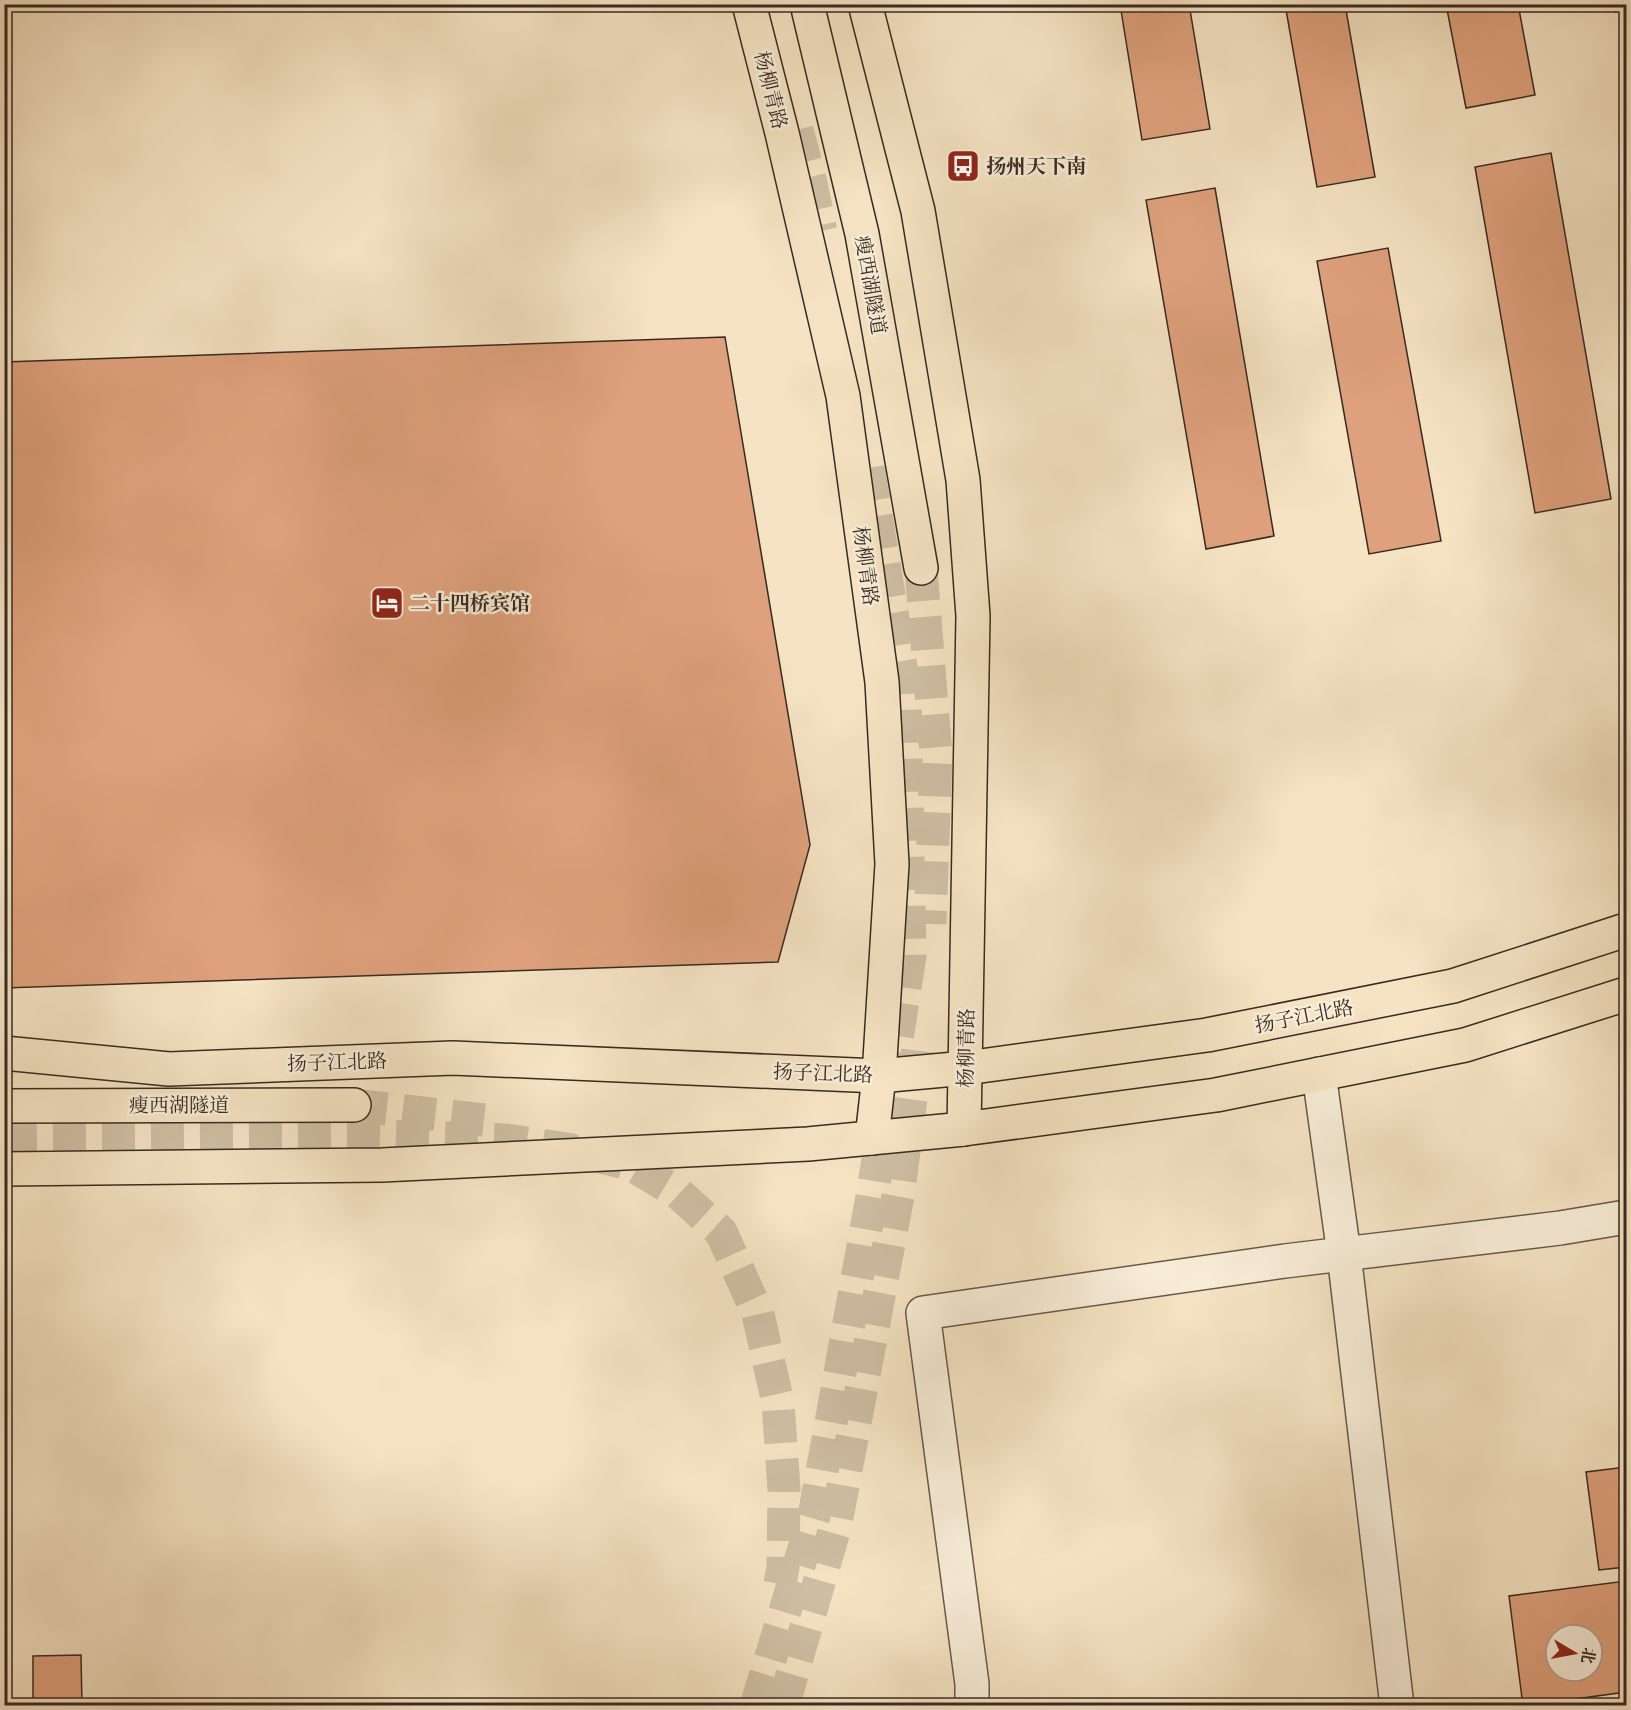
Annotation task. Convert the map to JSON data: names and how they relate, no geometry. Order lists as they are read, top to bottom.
{
  "streets": {
    "main road": ["杨柳青路", "瘦西湖隧道", "扬子江北路"]
  },
  "crossings": [
    ["杨柳青路", "扬子江北路"]
  ],
  "places": {
    "bus stop": ["扬州天下南"],
    "hotel": ["二十四桥宾馆"]
  },
  "north": "right"
}
